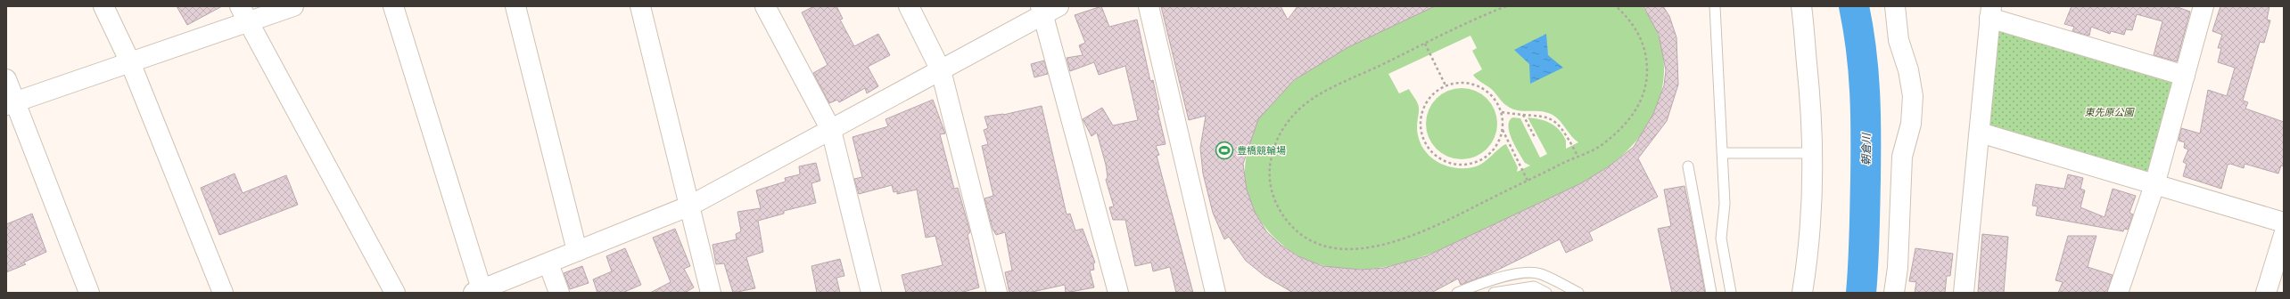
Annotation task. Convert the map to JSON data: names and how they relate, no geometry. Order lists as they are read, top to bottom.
{
  "water": ["朝倉川"],
  "parks": ["東先原公園"],
  "places": {
    "sports": ["豊橋競輪場"]
  }
}
